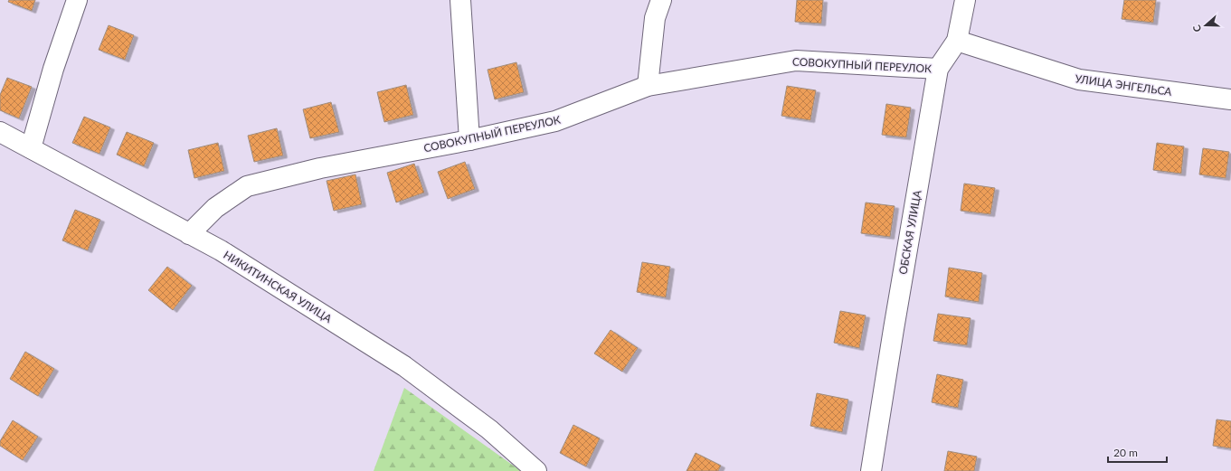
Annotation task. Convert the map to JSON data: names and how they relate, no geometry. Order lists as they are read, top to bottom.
{
  "streets": {
    "street": [
      "СОВОКУПНЫЙ ПЕРЕУЛОК",
      "УЛИЦА ЭНГЕЛЬСА",
      "ОБСКАЯ УЛИЦА",
      "НИКИТИНСКАЯ УЛИЦА"
    ]
  },
  "crossings": [
    ["СОВОКУПНЫЙ ПЕРЕУЛОК", "ОБСКАЯ УЛИЦА"],
    ["СОВОКУПНЫЙ ПЕРЕУЛОК", "НИКИТИНСКАЯ УЛИЦА"],
    ["УЛИЦА ЭНГЕЛЬСА", "ОБСКАЯ УЛИЦА"]
  ],
  "scale_bar": "20 m",
  "north": "left"
}
